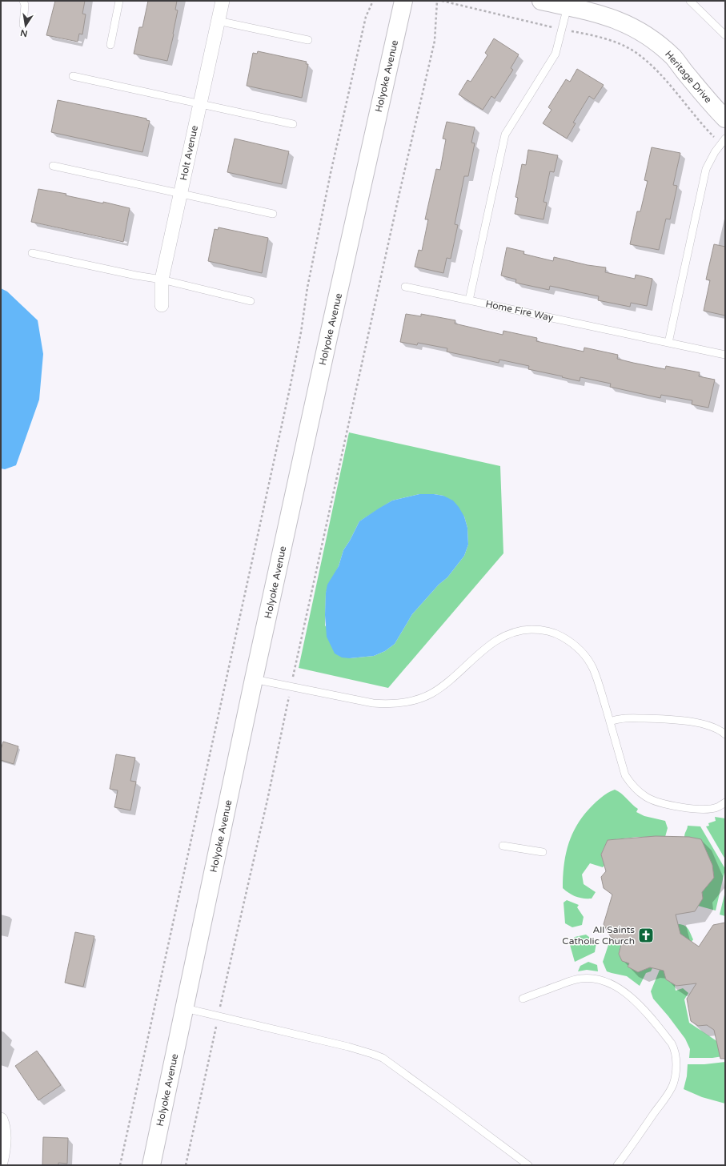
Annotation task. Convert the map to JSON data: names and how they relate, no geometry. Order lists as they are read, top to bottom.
{
  "streets": {
    "street": ["Holyoke Avenue", "Heritage Drive", "Holt Avenue"],
    "lane": ["Home Fire Way"]
  },
  "places": {
    "church": ["All Saints Catholic Church"]
  },
  "north": "bottom"
}
